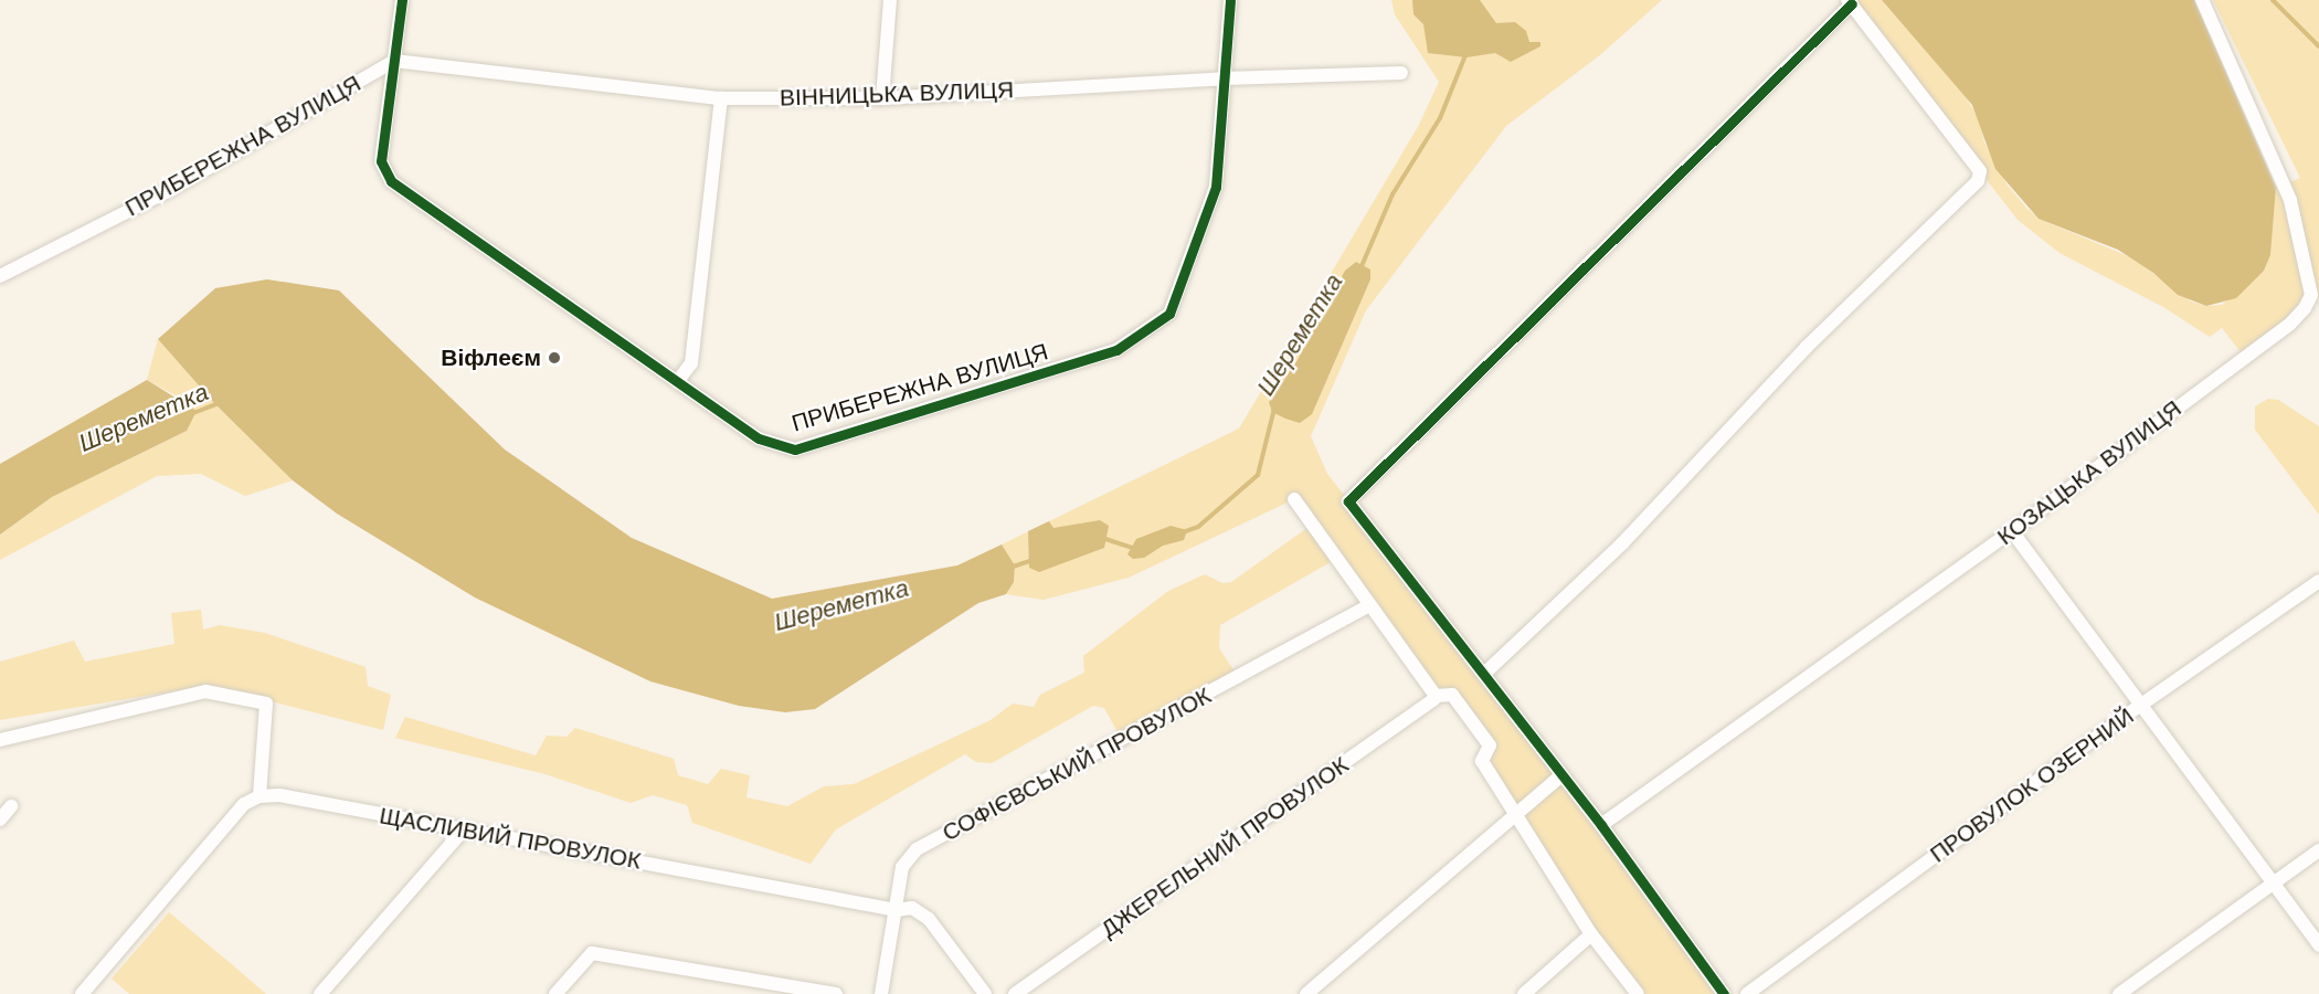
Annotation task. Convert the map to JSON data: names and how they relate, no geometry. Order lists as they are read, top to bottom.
{
  "streets": {
    "street": [
      "ВІННИЦЬКА ВУЛИЦЯ",
      "ПРИБЕРЕЖНА ВУЛИЦЯ",
      "КОЗАЦЬКА ВУЛИЦЯ",
      "СОФІЄВСЬКИЙ ПРОВУЛОК",
      "ПРОВУЛОК ОЗЕРНИЙ",
      "ЩАСЛИВИЙ ПРОВУЛОК",
      "ДЖЕРЕЛЬНИЙ ПРОВУЛОК"
    ]
  },
  "crossings": [
    ["ВІННИЦЬКА ВУЛИЦЯ", "ПРИБЕРЕЖНА ВУЛИЦЯ"],
    ["СОФІЄВСЬКИЙ ПРОВУЛОК", "ЩАСЛИВИЙ ПРОВУЛОК"]
  ],
  "water": ["Шереметка"],
  "places": ["Віфлеєм"]
}
